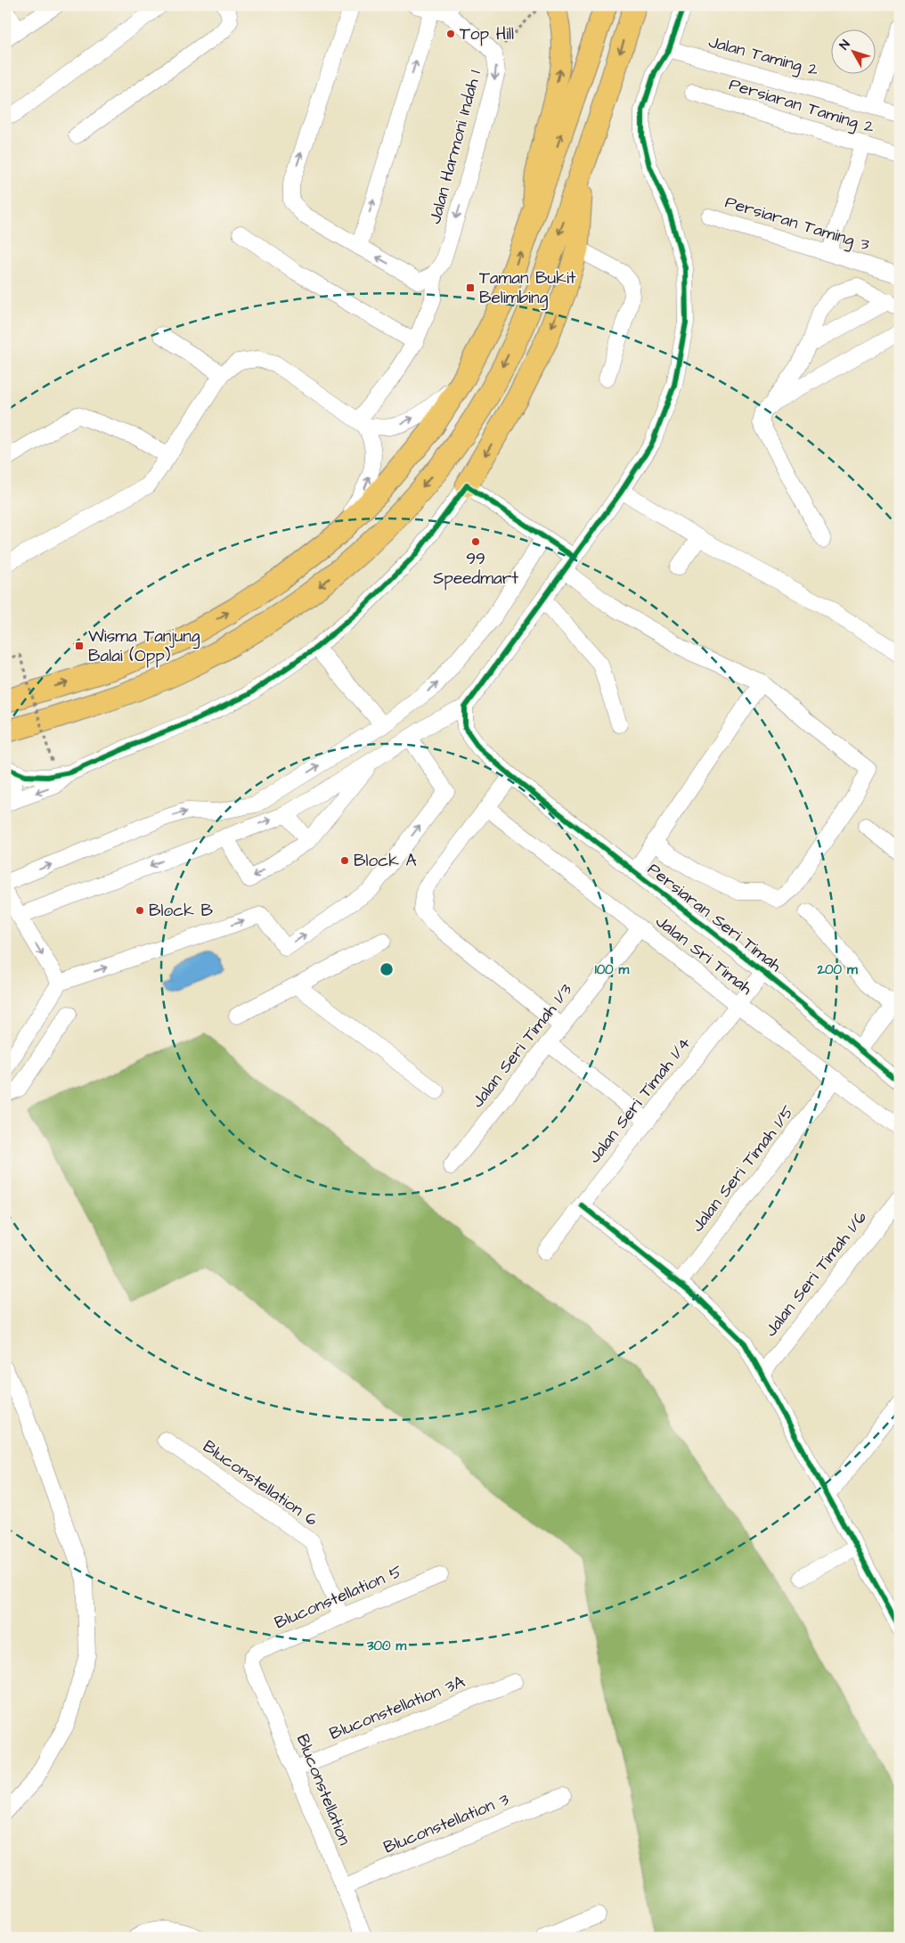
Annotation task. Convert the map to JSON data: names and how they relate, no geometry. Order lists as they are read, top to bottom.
{
  "streets": {
    "street": [
      "Jalan Taming 2",
      "Persiaran Taming 2",
      "Jalan Harmoni Indah 1",
      "Persiaran Taming 3",
      "Persiaran Seri Timah",
      "Jalan Sri Timah",
      "Jalan Seri Timah 1/3",
      "Jalan Seri Timah 1/4",
      "Jalan Seri Timah 1/5",
      "Jalan Seri Timah 1/6",
      "Bluconstellation 6",
      "Bluconstellation 5",
      "Bluconstellation 3A",
      "Bluconstellation",
      "Bluconstellation 3"
    ]
  },
  "crossings": [
    ["Persiaran Seri Timah", "Jalan Seri Timah 1/4"],
    ["Jalan Sri Timah", "Jalan Seri Timah 1/3"],
    ["Jalan Sri Timah", "Jalan Seri Timah 1/4"],
    ["Jalan Sri Timah", "Jalan Seri Timah 1/5"],
    ["Bluconstellation 6", "Bluconstellation 5"],
    ["Bluconstellation 5", "Bluconstellation"],
    ["Bluconstellation 3A", "Bluconstellation"],
    ["Bluconstellation", "Bluconstellation 3"]
  ],
  "places": {
    "other": [
      "Top Hill",
      "99 Speedmart",
      "Block A",
      "Block B"
    ],
    "transit": ["Taman Bukit Belimbing", "Wisma Tanjung Balai (Opp)"]
  },
  "north": "top left",
  "rings": ["100 m", "200 m", "300 m"]
}
